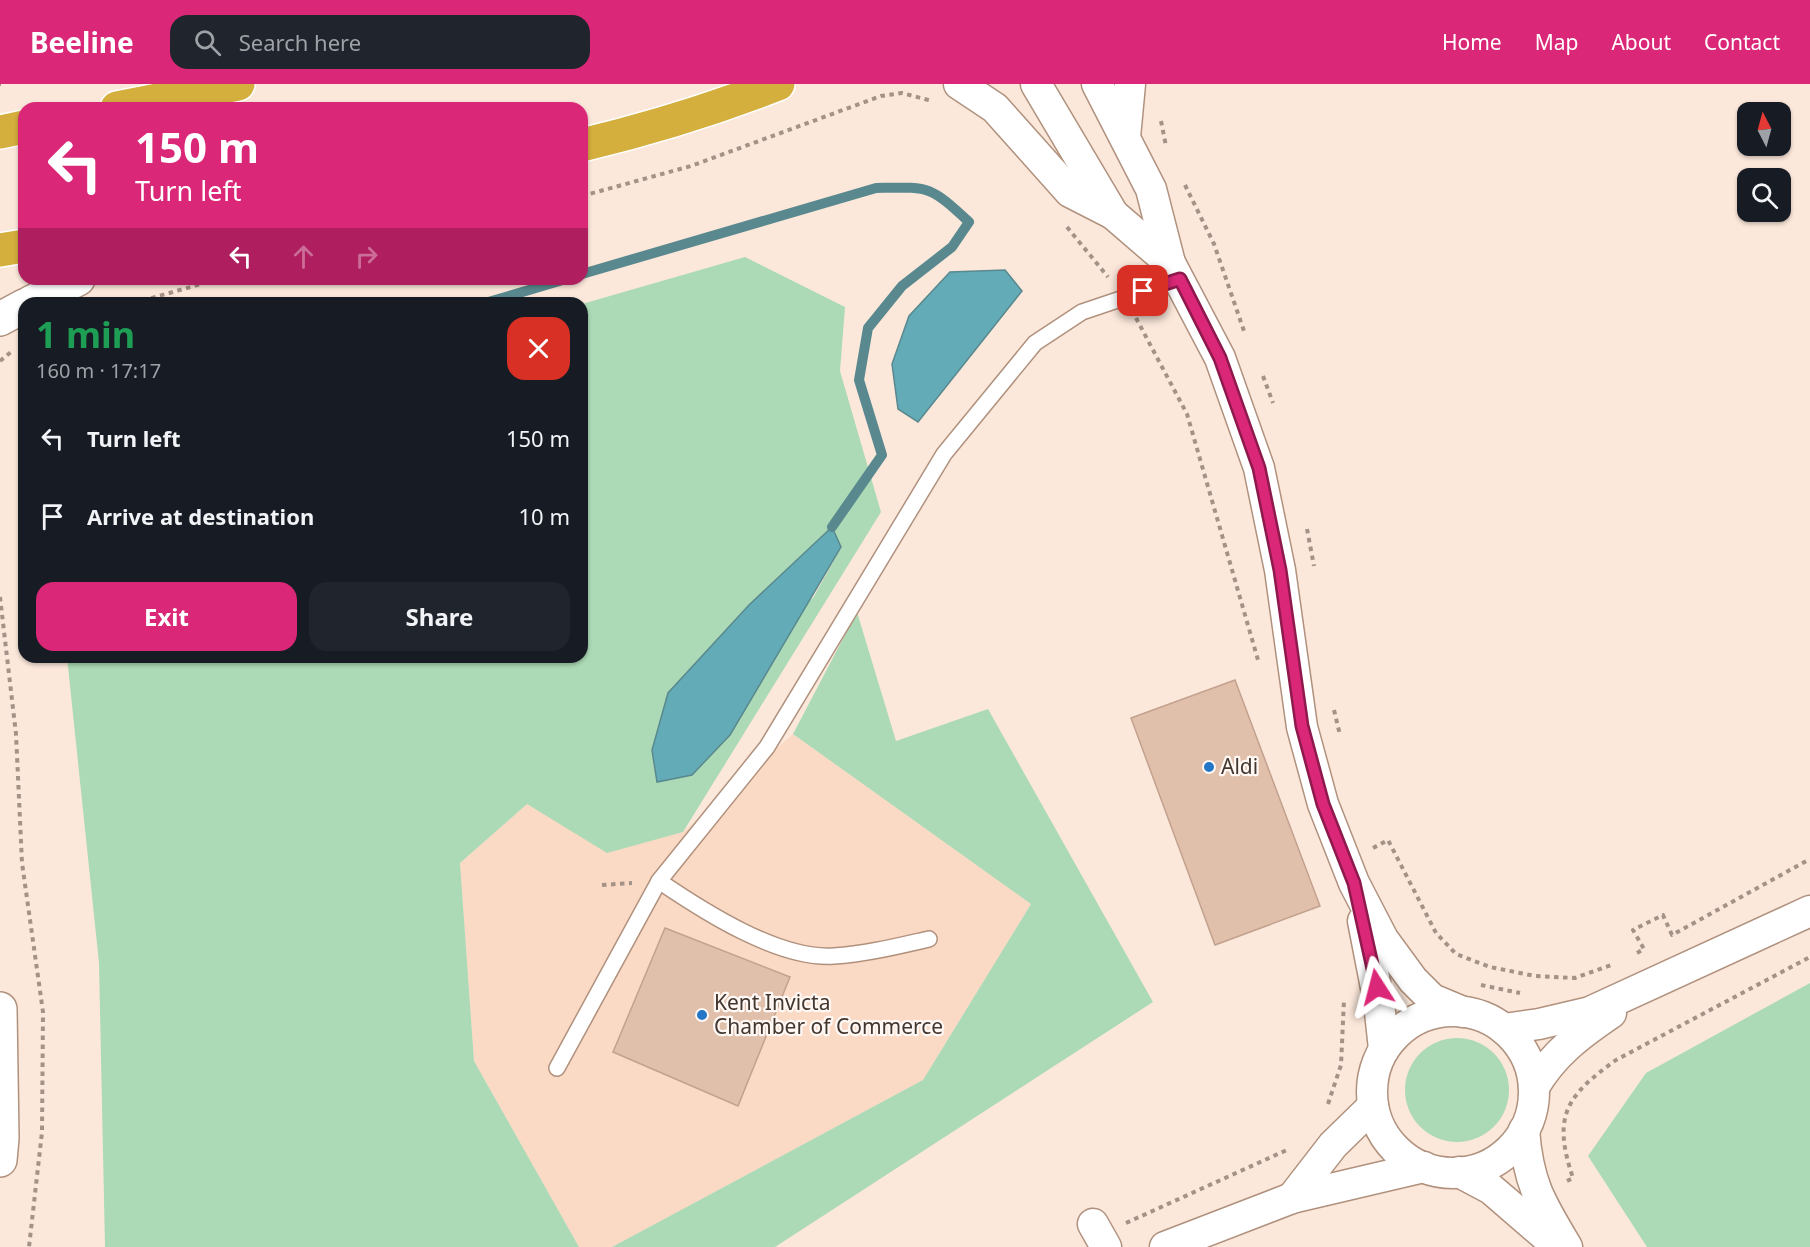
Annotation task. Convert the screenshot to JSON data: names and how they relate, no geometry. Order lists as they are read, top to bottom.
{
  "places": ["Aldi", "Kent Invicta Chamber of Commerce"],
  "north": "top",
  "page": {
    "header": "Beeline",
    "search": "Search here",
    "nav": [
      "Home",
      "Map",
      "About",
      "Contact"
    ],
    "turn": ["150 m", "Turn left"],
    "heading": ["1 min", "160 m · 17:17"],
    "list": [
      {
        "name": "Turn left",
        "value": "150 m"
      },
      {
        "name": "Arrive at destination",
        "value": "10 m"
      }
    ],
    "buttons": ["Exit", "Share"]
  }
}
